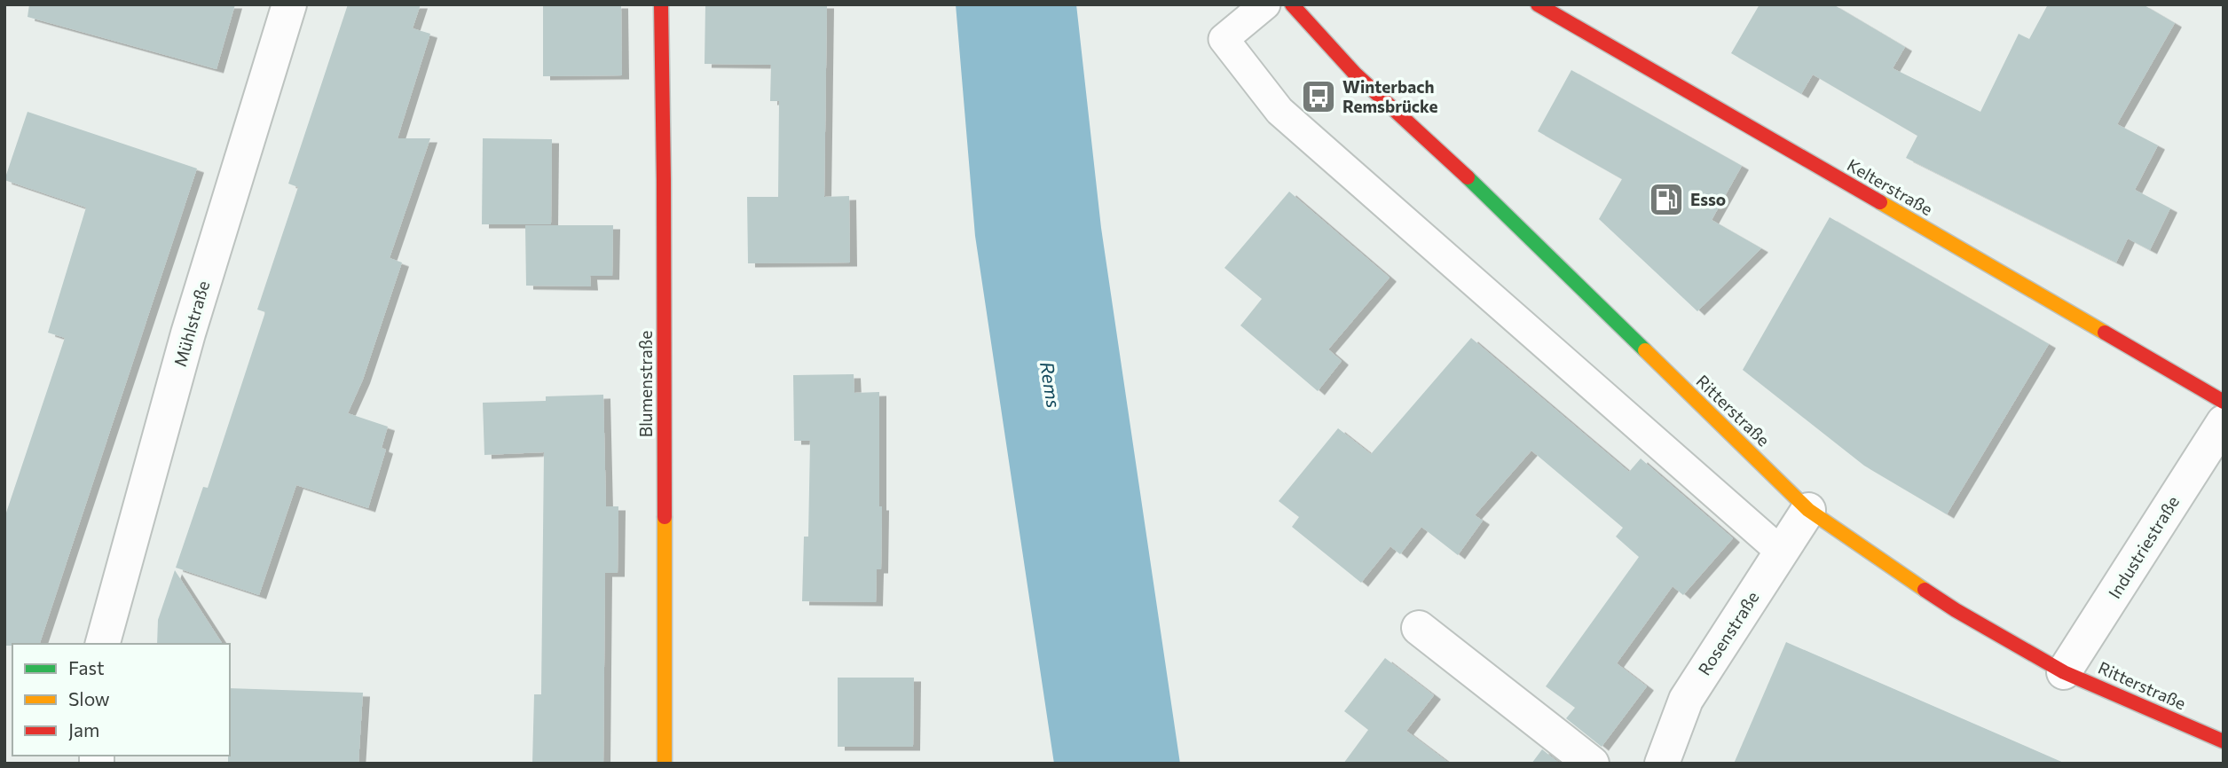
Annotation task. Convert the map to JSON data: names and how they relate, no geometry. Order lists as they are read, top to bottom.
{
  "streets": {
    "street": [
      "Kelterstraße",
      "Mühlstraße",
      "Blumenstraße",
      "Ritterstraße",
      "Industriestraße",
      "Rosenstraße"
    ]
  },
  "crossings": [
    ["Ritterstraße", "Industriestraße"],
    ["Ritterstraße", "Rosenstraße"]
  ],
  "water": ["Rems"],
  "places": {
    "bus stop": ["Winterbach Remsbrücke"],
    "fuel station": ["Esso"]
  },
  "legend": ["Fast", "Slow", "Jam"]
}
